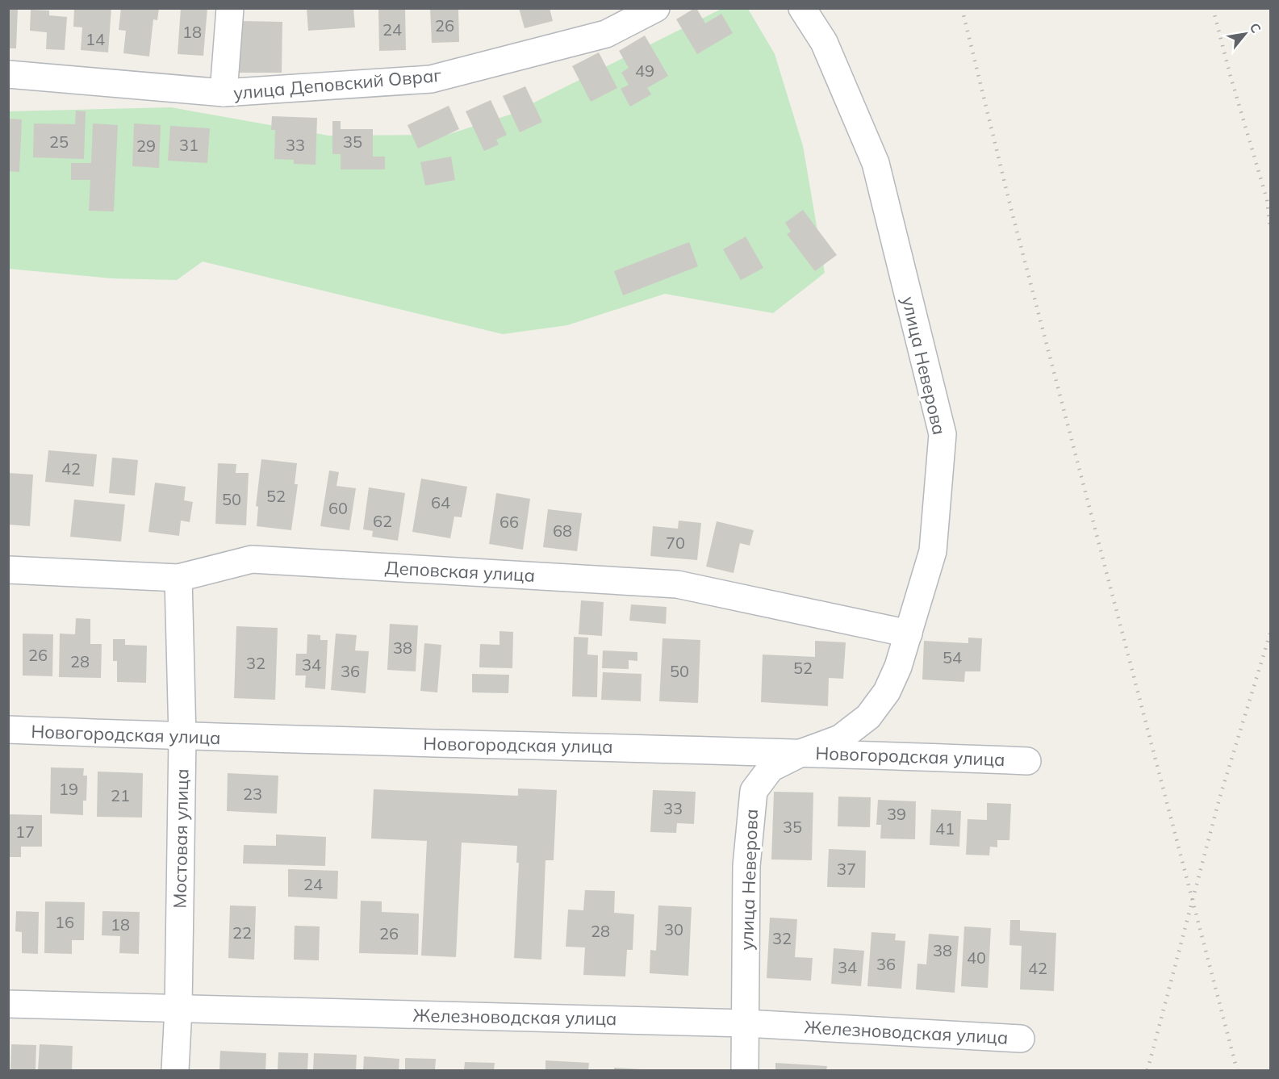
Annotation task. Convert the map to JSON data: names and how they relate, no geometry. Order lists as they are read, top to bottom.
{
  "streets": {
    "street": [
      "улица Деповский Овраг",
      "улица Неверова",
      "Деповская улица",
      "Новогородская улица",
      "Мостовая улица",
      "Железноводская улица"
    ]
  },
  "crossings": [
    ["улица Неверова", "Деповская улица"],
    ["улица Неверова", "Новогородская улица"],
    ["улица Неверова", "Железноводская улица"],
    ["Деповская улица", "Мостовая улица"],
    ["Новогородская улица", "Мостовая улица"],
    ["Мостовая улица", "Железноводская улица"]
  ],
  "house_numbers": [
    "26",
    "24",
    "18",
    "14",
    "49",
    "25",
    "35",
    "31",
    "33",
    "29",
    "42",
    "52",
    "50",
    "64",
    "60",
    "62",
    "66",
    "68",
    "70",
    "38",
    "26",
    "54",
    "28",
    "32",
    "34",
    "52",
    "36",
    "50",
    "19",
    "23",
    "21",
    "33",
    "39",
    "35",
    "41",
    "17",
    "37",
    "24",
    "16",
    "18",
    "30",
    "28",
    "22",
    "26",
    "32",
    "38",
    "40",
    "36",
    "34",
    "42"
  ],
  "north": "top right"
}
